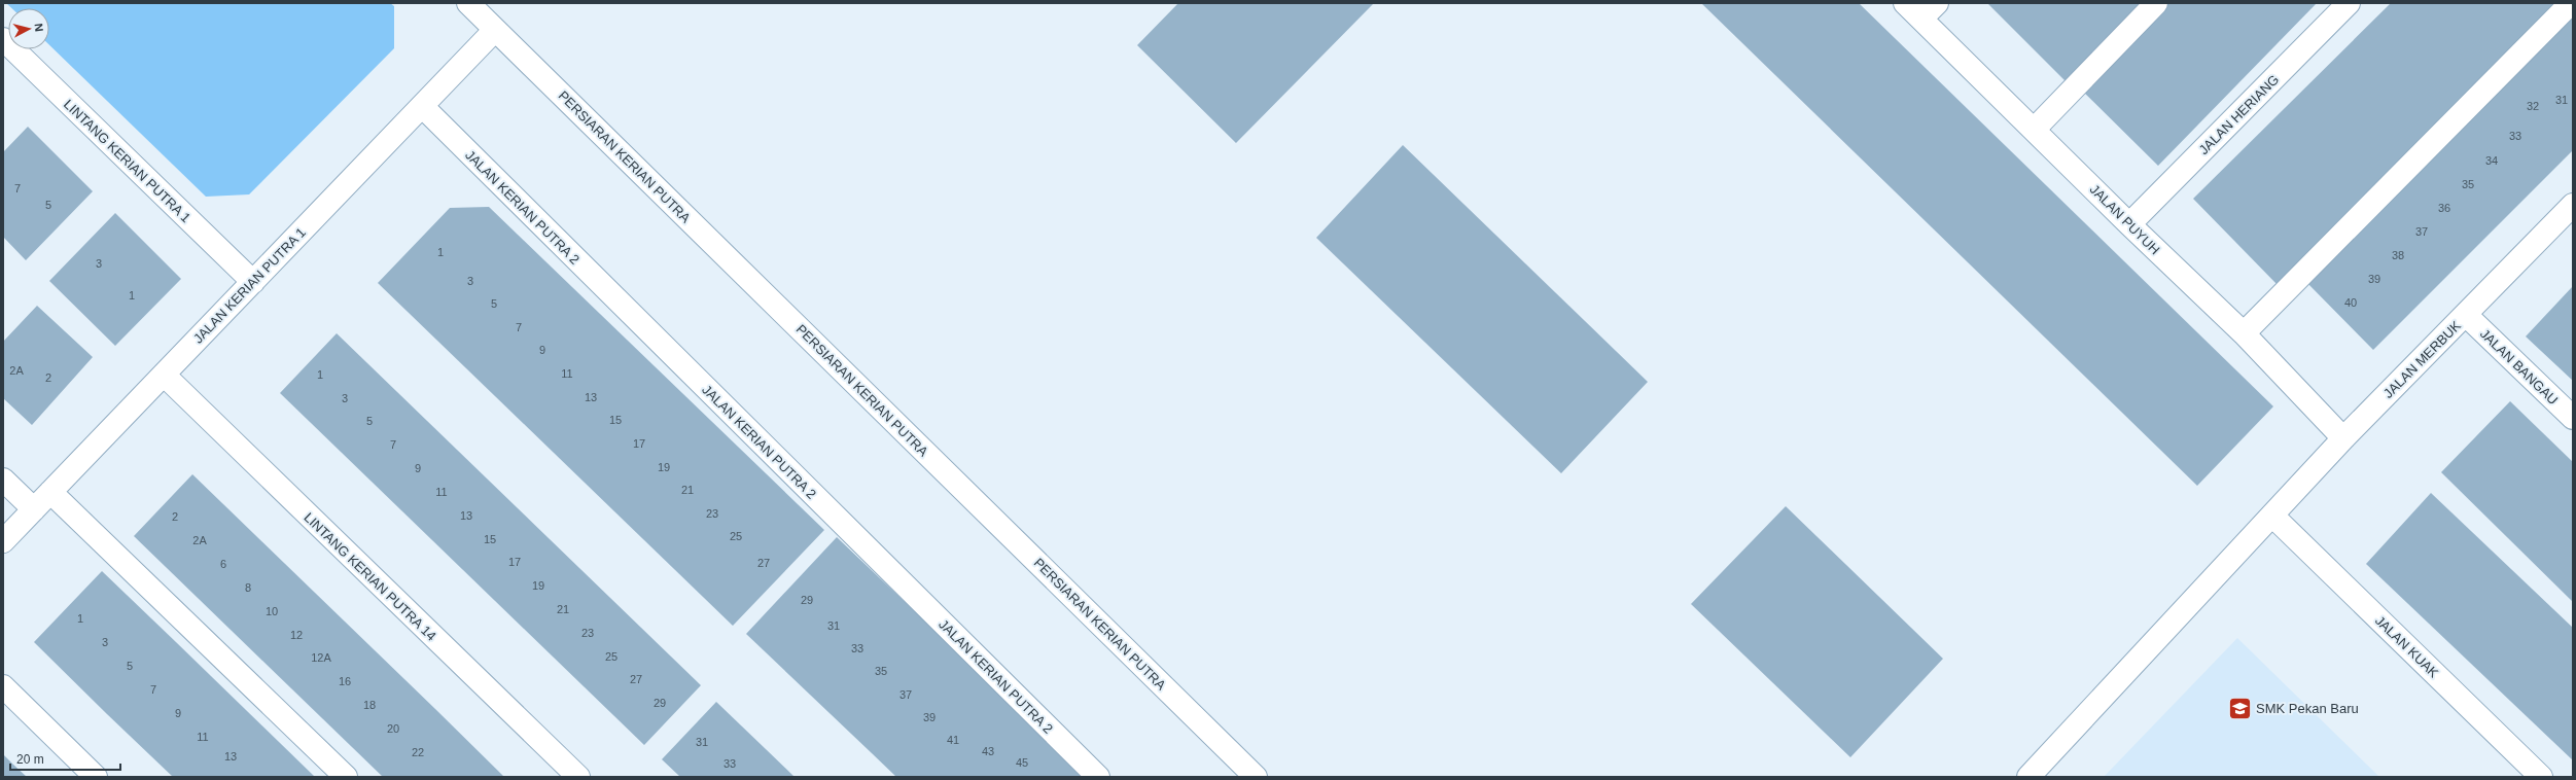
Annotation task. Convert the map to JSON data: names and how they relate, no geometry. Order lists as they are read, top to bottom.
{
  "streets": {
    "street": [
      "JALAN HERIANG",
      "PERSIARAN KERIAN PUTRA",
      "LINTANG KERIAN PUTRA 1",
      "JALAN KERIAN PUTRA 2",
      "JALAN PUYUH",
      "JALAN KERIAN PUTRA 1",
      "JALAN MERBUK",
      "JALAN BANGAU",
      "LINTANG KERIAN PUTRA 14",
      "JALAN KUAK"
    ]
  },
  "crossings": [
    ["JALAN HERIANG", "JALAN PUYUH"],
    ["PERSIARAN KERIAN PUTRA", "JALAN KERIAN PUTRA 1"],
    ["LINTANG KERIAN PUTRA 1", "JALAN KERIAN PUTRA 1"],
    ["JALAN KERIAN PUTRA 2", "JALAN KERIAN PUTRA 1"],
    ["JALAN PUYUH", "JALAN MERBUK"],
    ["JALAN KERIAN PUTRA 1", "LINTANG KERIAN PUTRA 14"],
    ["JALAN MERBUK", "JALAN BANGAU"],
    ["JALAN MERBUK", "JALAN KUAK"]
  ],
  "places": {
    "school or university": ["SMK Pekan Baru"]
  },
  "house_numbers": [
    "31",
    "32",
    "33",
    "34",
    "35",
    "7",
    "5",
    "36",
    "37",
    "1",
    "38",
    "3",
    "39",
    "3",
    "1",
    "40",
    "5",
    "7",
    "9",
    "2A",
    "11",
    "1",
    "2",
    "13",
    "3",
    "15",
    "5",
    "17",
    "7",
    "19",
    "9",
    "21",
    "11",
    "23",
    "13",
    "2",
    "25",
    "15",
    "2A",
    "17",
    "27",
    "6",
    "19",
    "8",
    "29",
    "21",
    "10",
    "1",
    "31",
    "23",
    "12",
    "3",
    "33",
    "25",
    "12A",
    "5",
    "35",
    "27",
    "16",
    "7",
    "37",
    "29",
    "18",
    "9",
    "39",
    "20",
    "11",
    "41",
    "31",
    "43",
    "22",
    "13",
    "45",
    "33"
  ],
  "scale_bar": "20 m",
  "north": "right"
}
